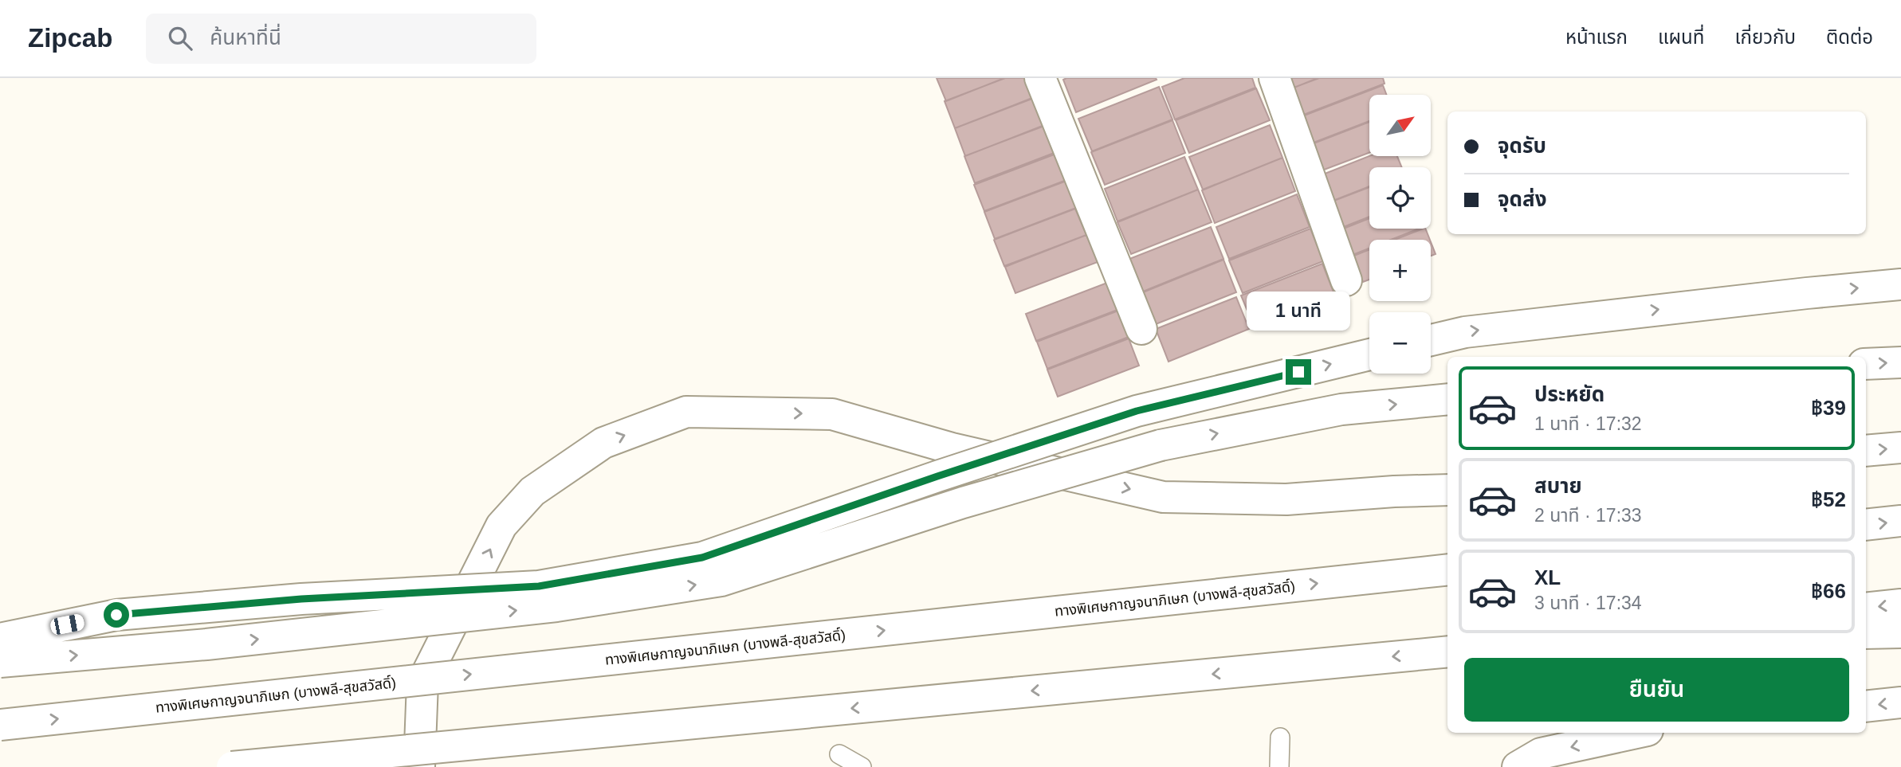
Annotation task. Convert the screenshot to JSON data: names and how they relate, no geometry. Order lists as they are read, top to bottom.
{
  "streets": {
    "main road": ["ทางพิเศษกาญจนาภิเษก (บางพลี-สุขสวัสดิ์)"]
  },
  "north": "top right",
  "page": {
    "header": "Zipcab",
    "search": "ค้นหาที่นี่",
    "nav": [
      "หน้าแรก",
      "แผนที่",
      "เกี่ยวกับ",
      "ติดต่อ"
    ],
    "map_buttons": ["+", "−"],
    "banner": ["จุดรับ", "จุดส่ง"],
    "bubble": "1 นาที",
    "list": [
      {
        "name": "ประหยัด",
        "note": "1 นาที · 17:32",
        "value": "฿39"
      },
      {
        "name": "สบาย",
        "note": "2 นาที · 17:33",
        "value": "฿52"
      },
      {
        "name": "XL",
        "note": "3 นาที · 17:34",
        "value": "฿66"
      }
    ],
    "buttons": "ยืนยัน"
  }
}
